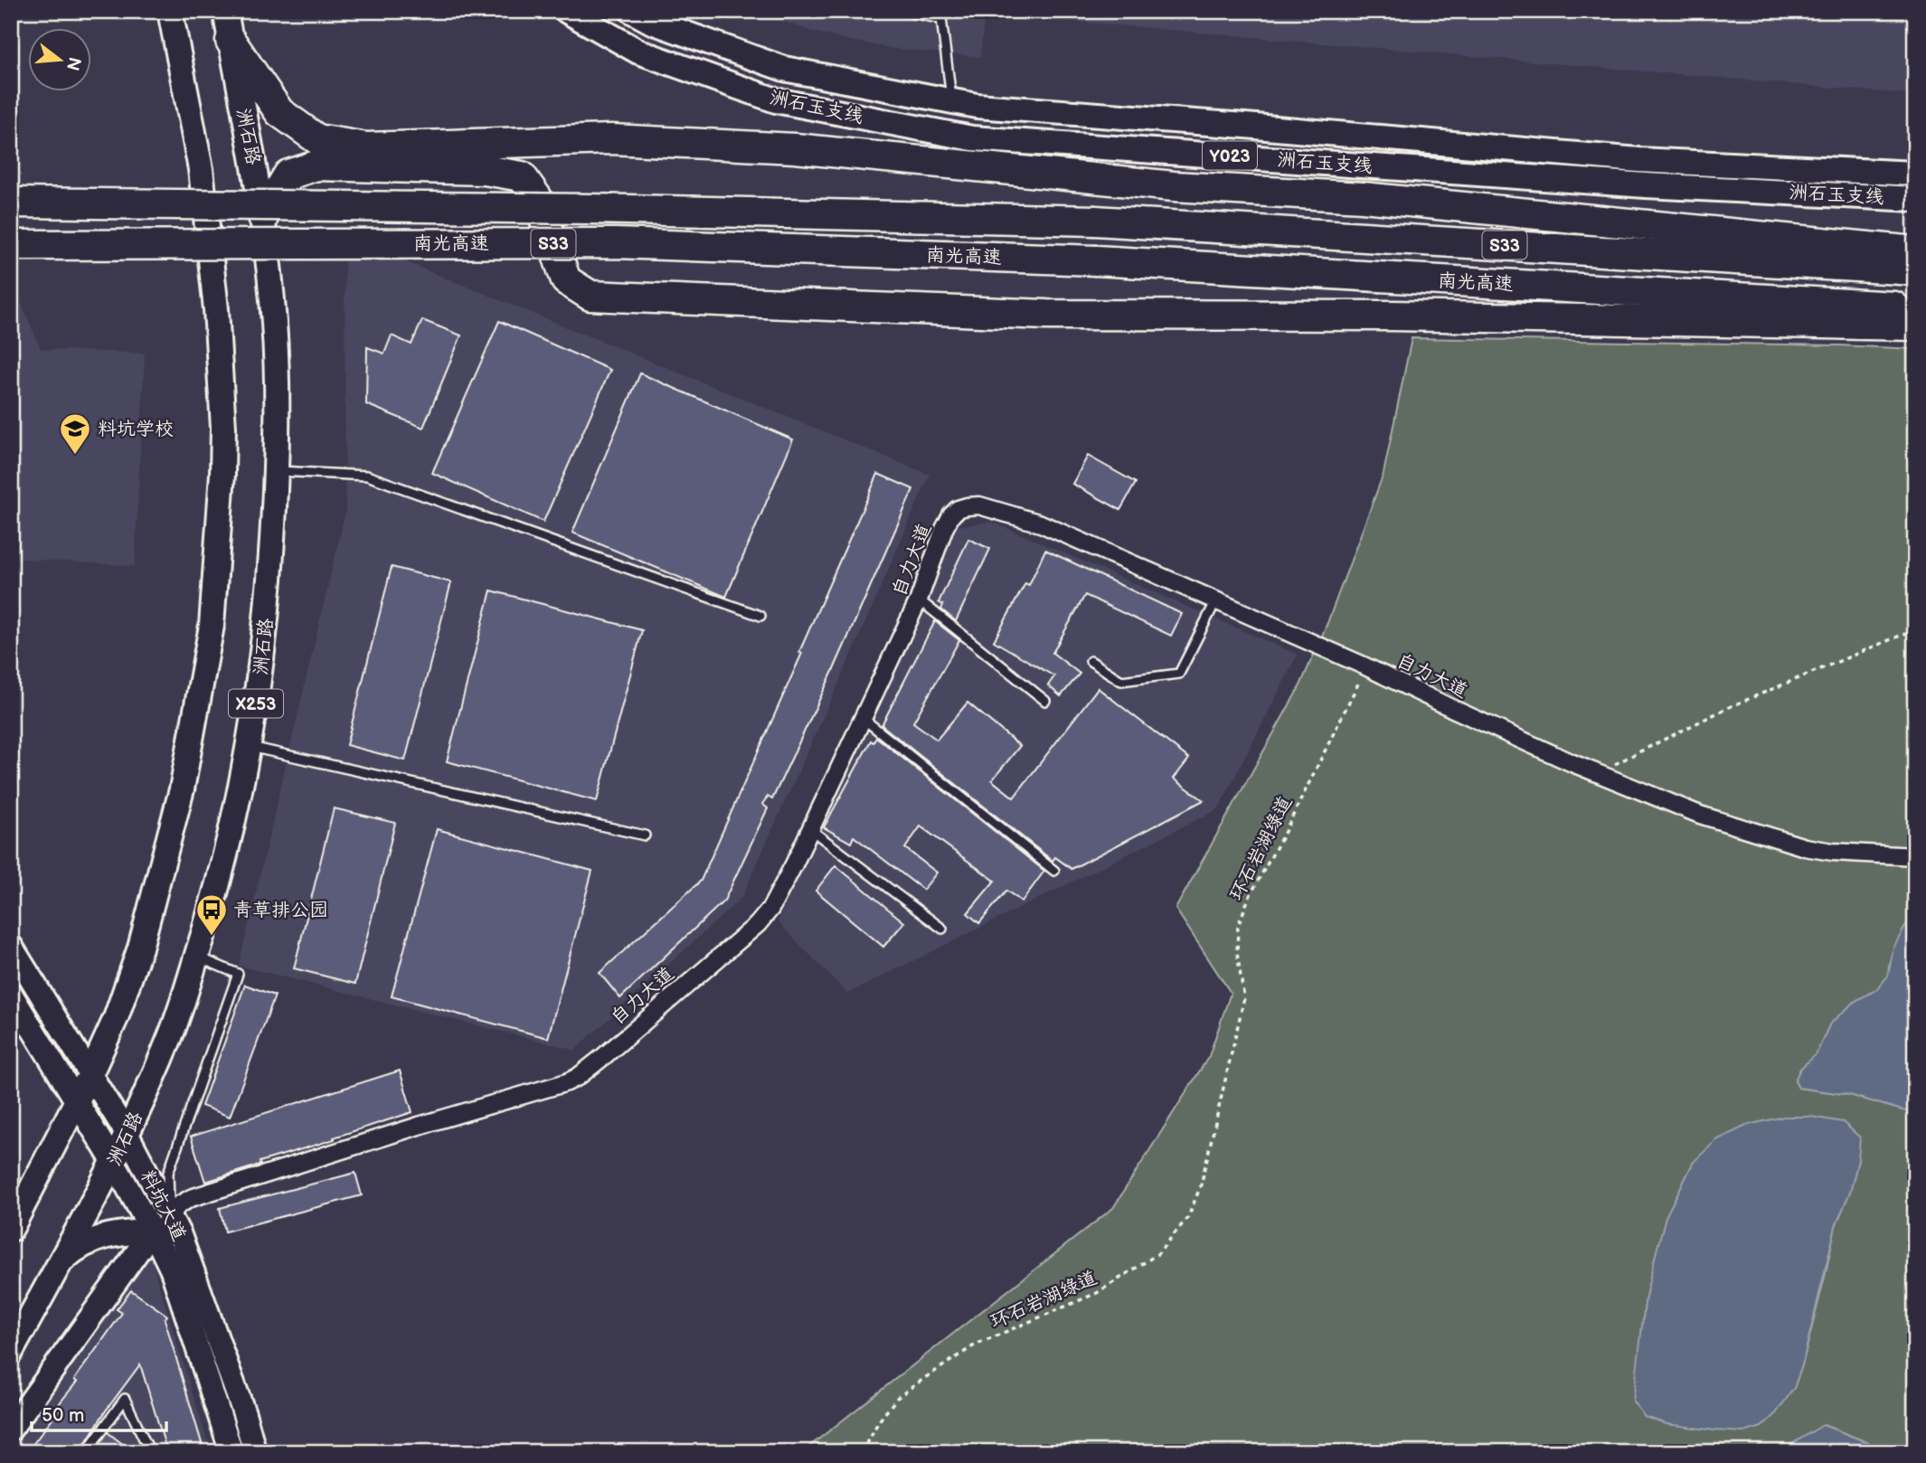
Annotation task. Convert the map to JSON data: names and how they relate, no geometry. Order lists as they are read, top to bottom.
{
  "streets": {
    "highway": ["南光高速", "S33"],
    "main road": [
      "洲石玉支线",
      "洲石路",
      "Y023",
      "X253"
    ],
    "street": ["自力大道", "料坑大道"],
    "path": ["环石岩湖绿道"]
  },
  "crossings": [
    ["洲石路", "料坑大道"],
    ["自力大道", "料坑大道"],
    ["X253", "料坑大道"]
  ],
  "places": {
    "school or university": ["料坑学校"],
    "bus stop": ["青草排公园"]
  },
  "scale_bar": "50 m",
  "north": "right"
}
